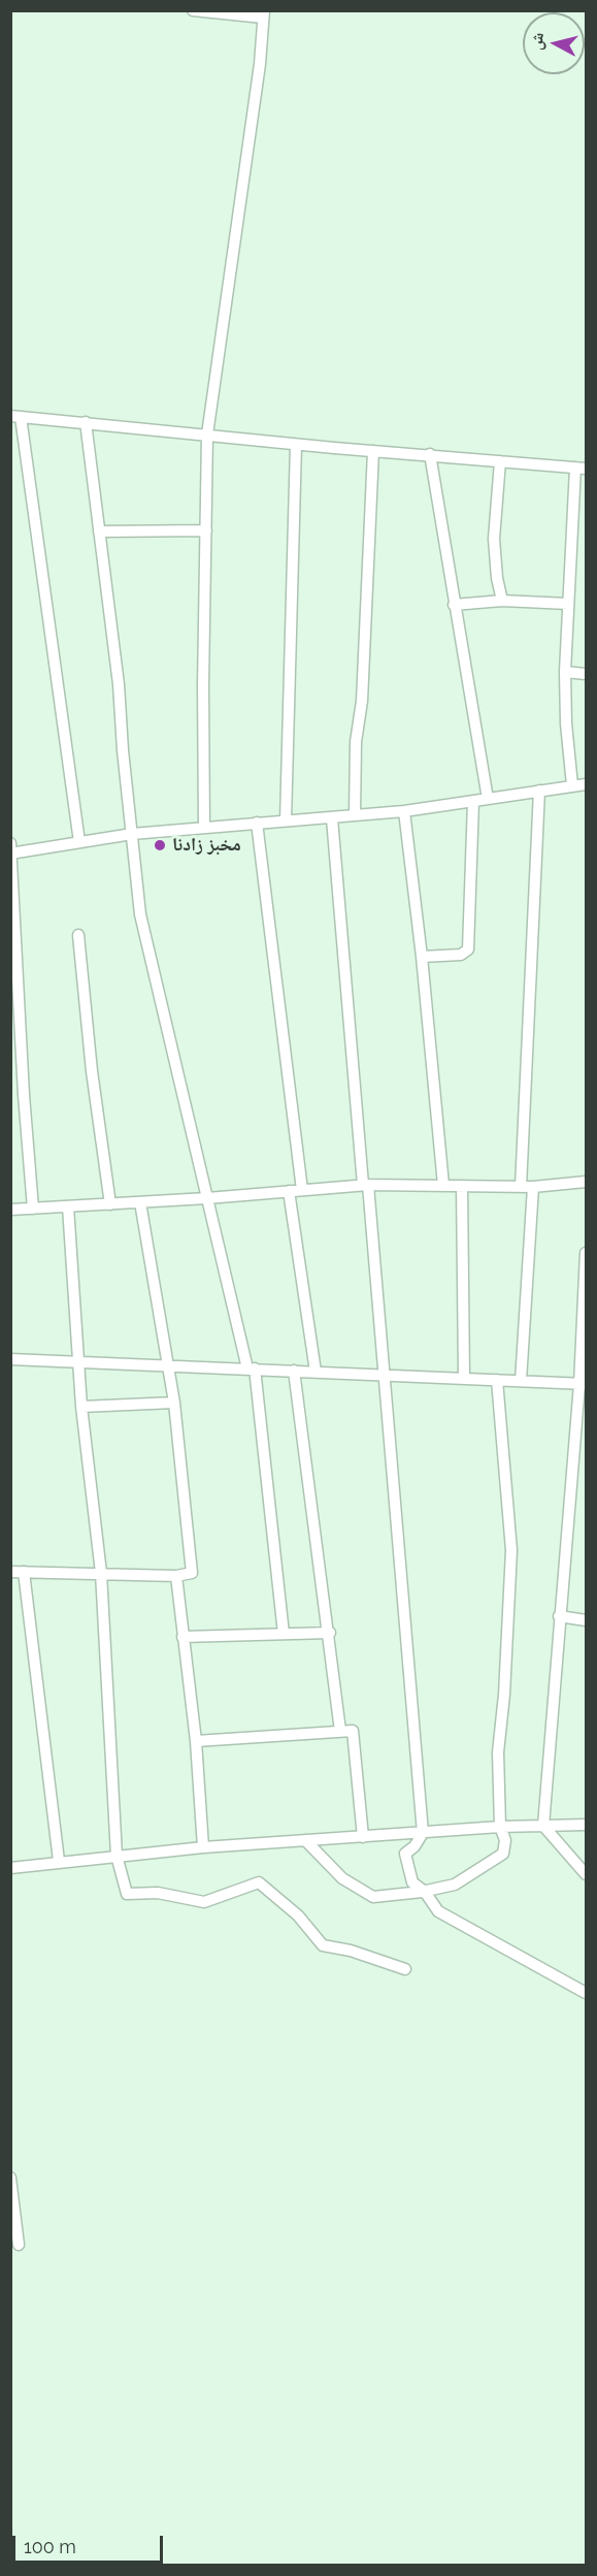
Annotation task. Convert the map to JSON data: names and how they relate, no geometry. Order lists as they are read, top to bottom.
{
  "places": ["مخبز زادنا"],
  "scale_bar": "100 m",
  "north": "left"
}
